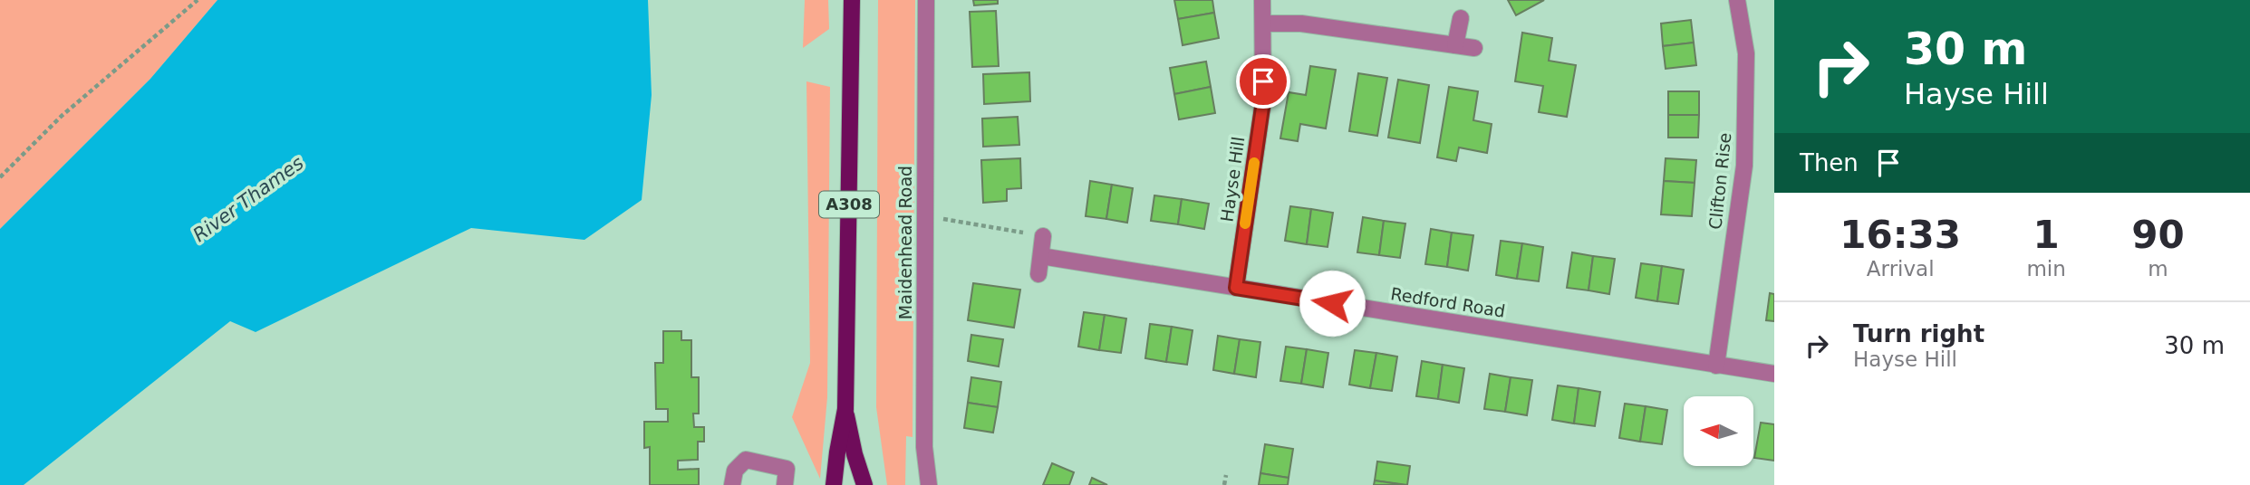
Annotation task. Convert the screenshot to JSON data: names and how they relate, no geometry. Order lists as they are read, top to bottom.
{
  "streets": {
    "main road": ["A308"],
    "street": [
      "Hayse Hill",
      "Clifton Rise",
      "Maidenhead Road",
      "Redford Road"
    ]
  },
  "crossings": [
    ["Hayse Hill", "Redford Road"],
    ["Clifton Rise", "Redford Road"]
  ],
  "water": ["River Thames"],
  "north": "left",
  "page": {
    "turn": ["30 m", "Hayse Hill"],
    "then": "Then",
    "eta": [
      "16:33",
      "Arrival",
      "1",
      "min",
      "90",
      "m"
    ],
    "list": [
      {
        "name": "Turn right",
        "note": "Hayse Hill",
        "value": "30 m"
      }
    ]
  }
}
